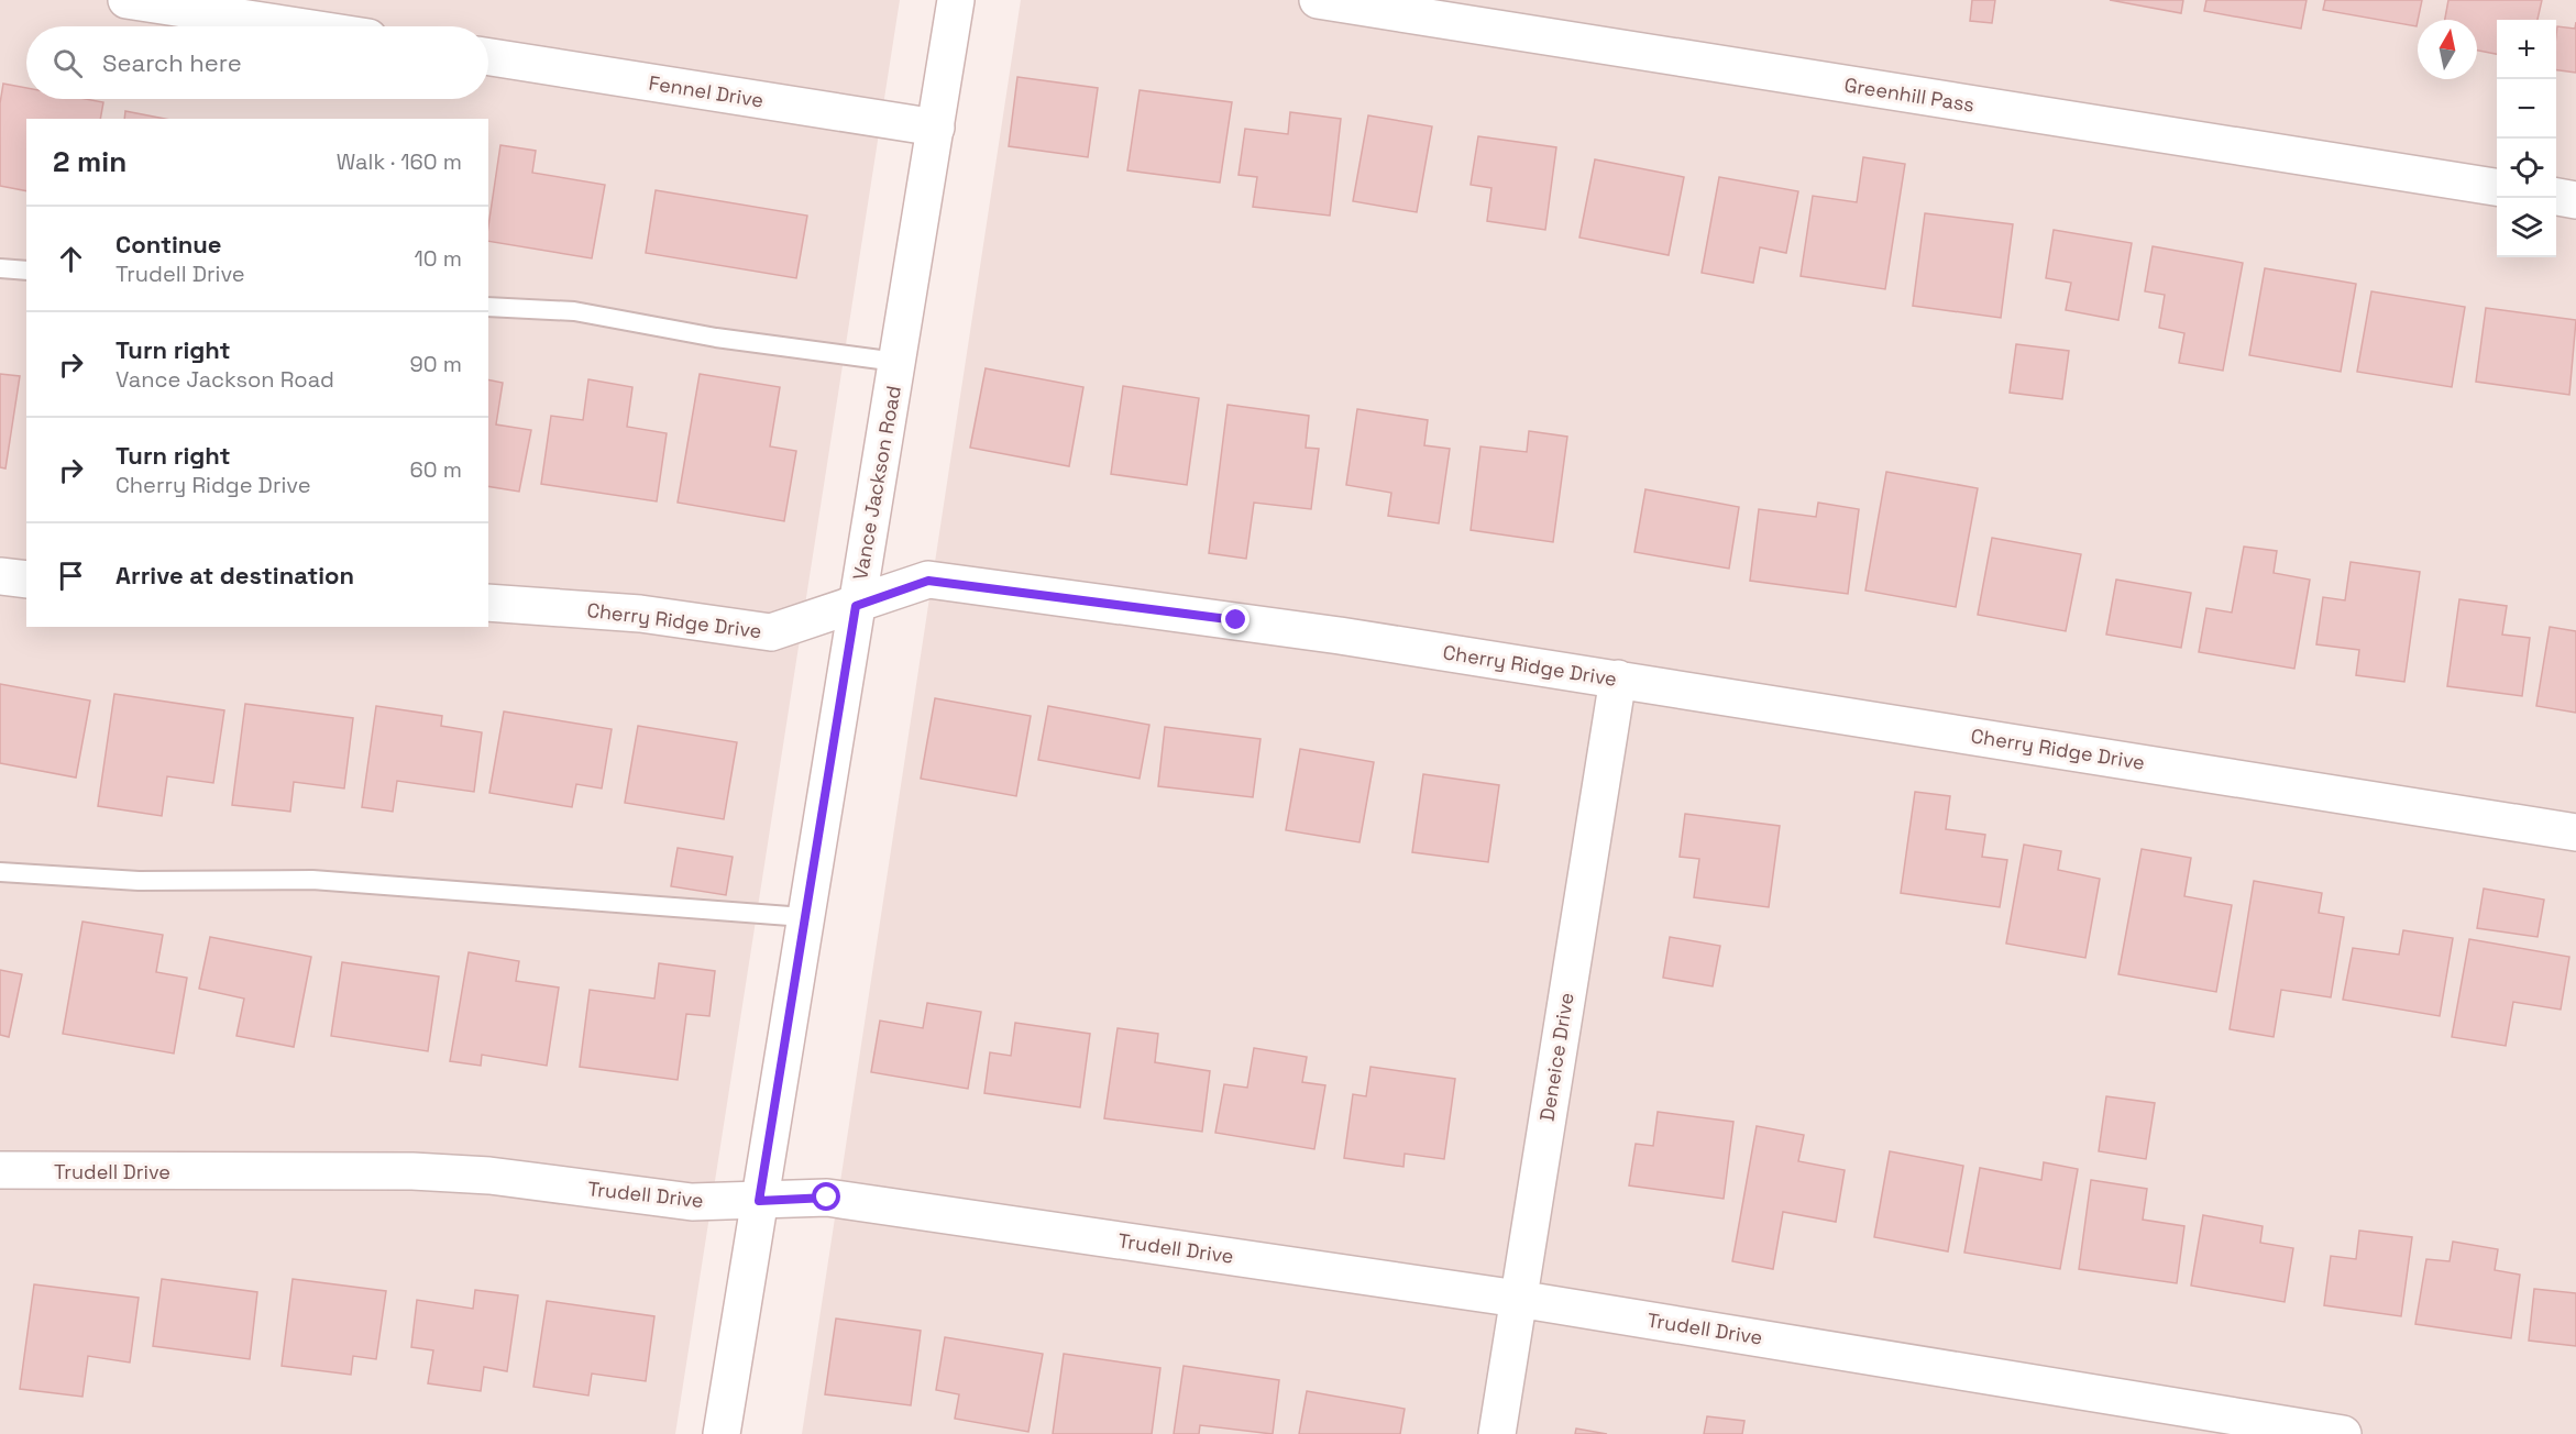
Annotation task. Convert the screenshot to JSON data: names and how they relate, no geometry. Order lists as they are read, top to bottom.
{
  "streets": {
    "street": [
      "Fennel Drive",
      "Greenhill Pass",
      "Vance Jackson Road",
      "Cherry Ridge Drive",
      "Deneice Drive",
      "Trudell Drive"
    ]
  },
  "crossings": [
    ["Fennel Drive", "Vance Jackson Road"],
    ["Vance Jackson Road", "Cherry Ridge Drive"],
    ["Vance Jackson Road", "Trudell Drive"],
    ["Cherry Ridge Drive", "Deneice Drive"],
    ["Deneice Drive", "Trudell Drive"]
  ],
  "north": "top",
  "page": {
    "map_buttons": ["+", "−"],
    "search": "Search here",
    "heading": ["2 min", "Walk · 160 m"],
    "list": [
      ["Continue", "Trudell Drive", "10 m"],
      ["Turn right", "Vance Jackson Road", "90 m"],
      ["Turn right", "Cherry Ridge Drive", "60 m"],
      "Arrive at destination"
    ]
  }
}
